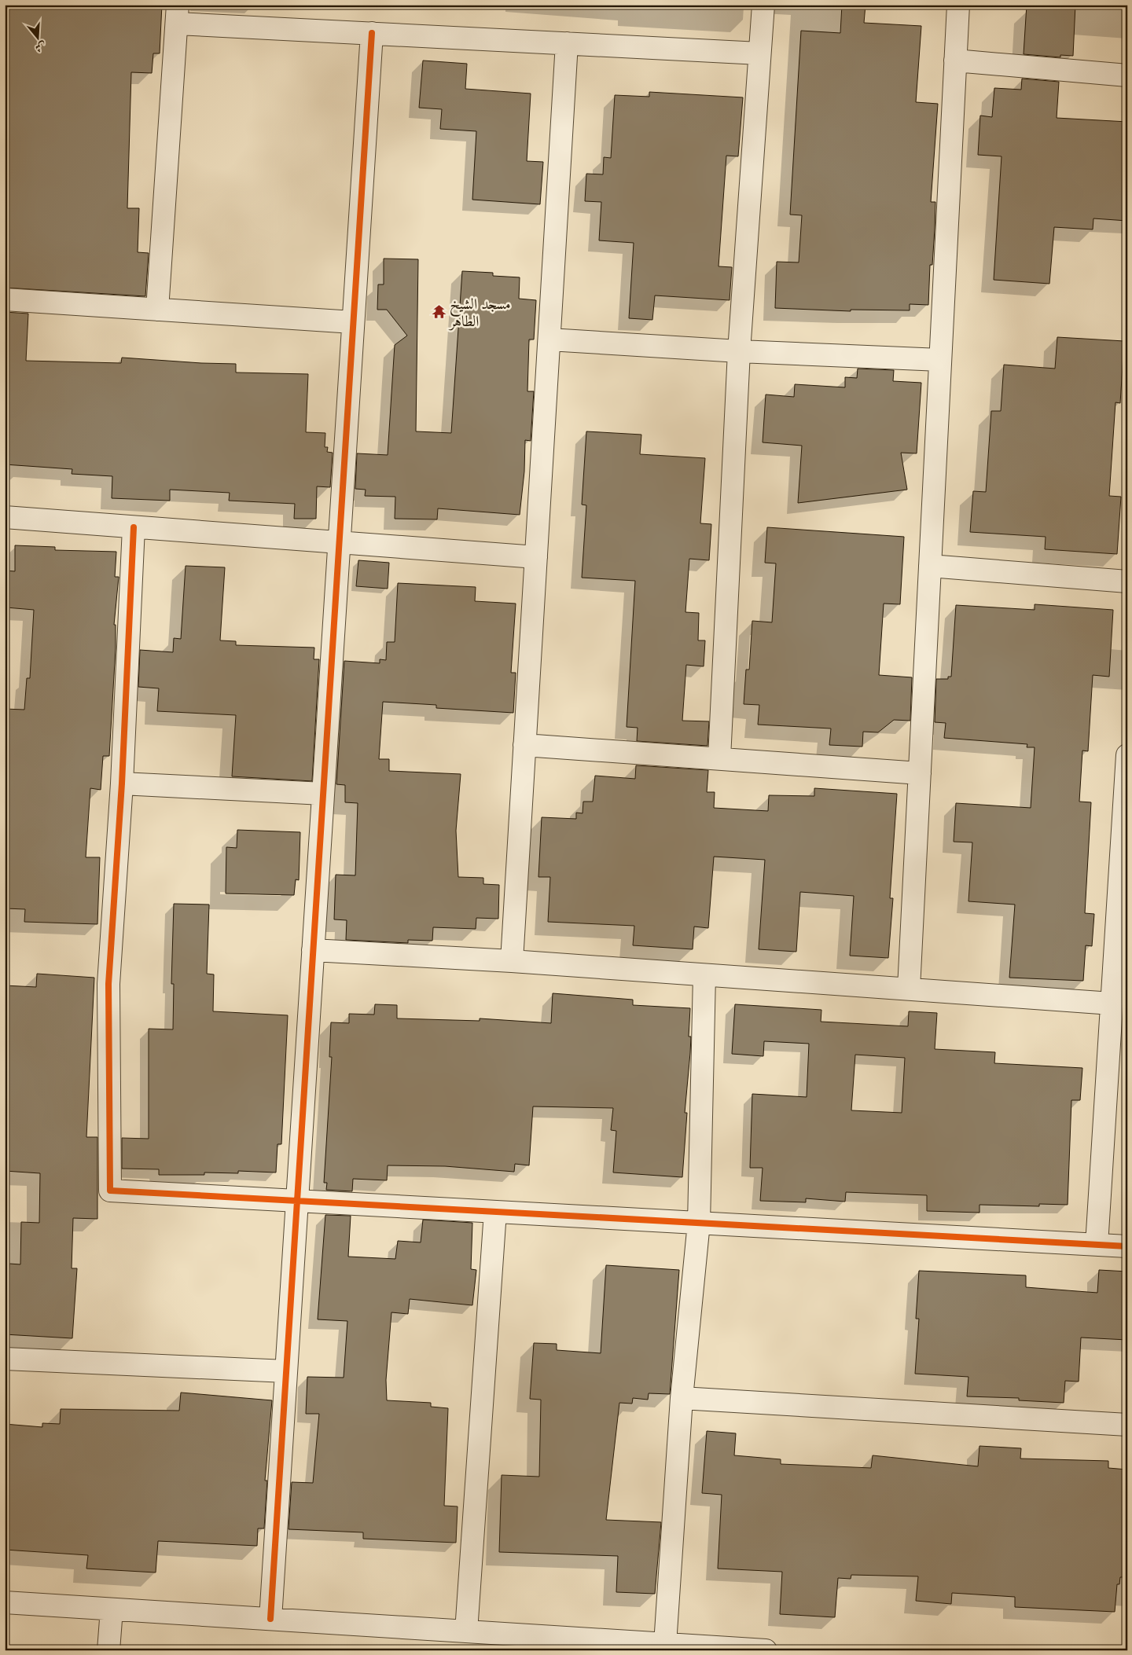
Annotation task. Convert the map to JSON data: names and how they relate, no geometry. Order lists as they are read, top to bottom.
{
  "places": {
    "temple": ["مسجد الشيخ الطاهر"]
  },
  "north": "bottom"
}
